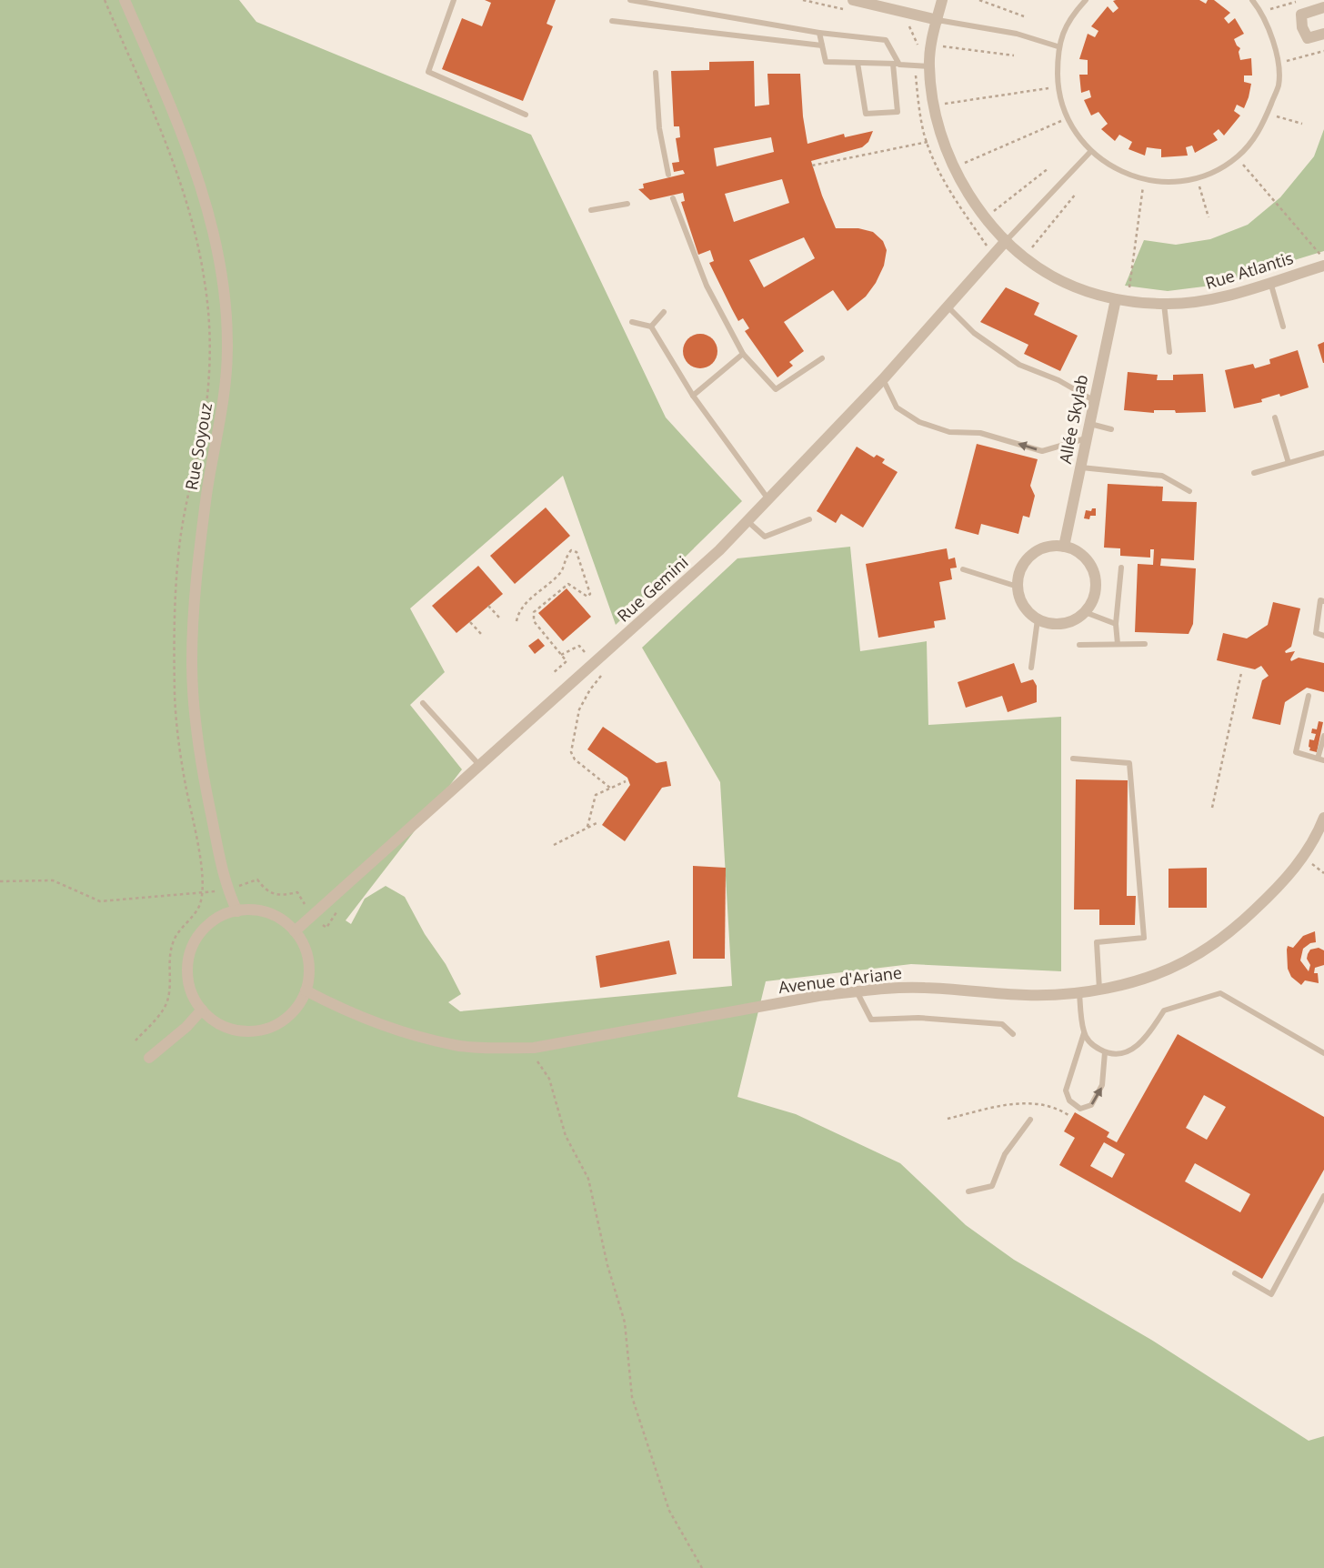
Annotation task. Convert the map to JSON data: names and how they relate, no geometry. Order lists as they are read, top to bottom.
{
  "streets": {
    "street": [
      "Rue Atlantis",
      "Allée Skylab",
      "Rue Soyouz",
      "Rue Gemini",
      "Avenue d'Ariane"
    ]
  },
  "crossings": [
    ["Rue Atlantis", "Allée Skylab"],
    ["Rue Atlantis", "Rue Gemini"],
    ["Rue Soyouz", "Rue Gemini"],
    ["Rue Soyouz", "Avenue d'Ariane"],
    ["Rue Gemini", "Avenue d'Ariane"]
  ]
}
